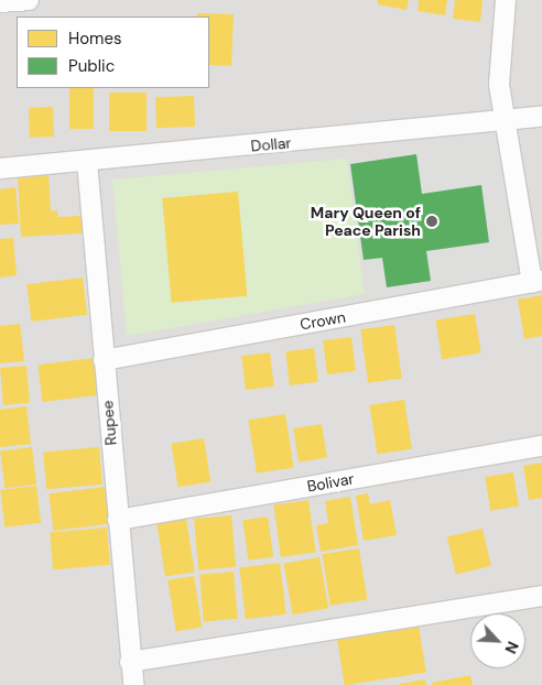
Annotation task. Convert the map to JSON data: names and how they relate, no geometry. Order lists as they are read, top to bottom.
{
  "streets": {
    "street": [
      "Dollar",
      "Crown",
      "Rupee",
      "Bolivar"
    ]
  },
  "crossings": [
    ["Dollar", "Rupee"],
    ["Crown", "Rupee"],
    ["Rupee", "Bolivar"]
  ],
  "places": ["Mary Queen of Peace Parish"],
  "legend": ["Homes", "Public"],
  "north": "bottom right"
}
